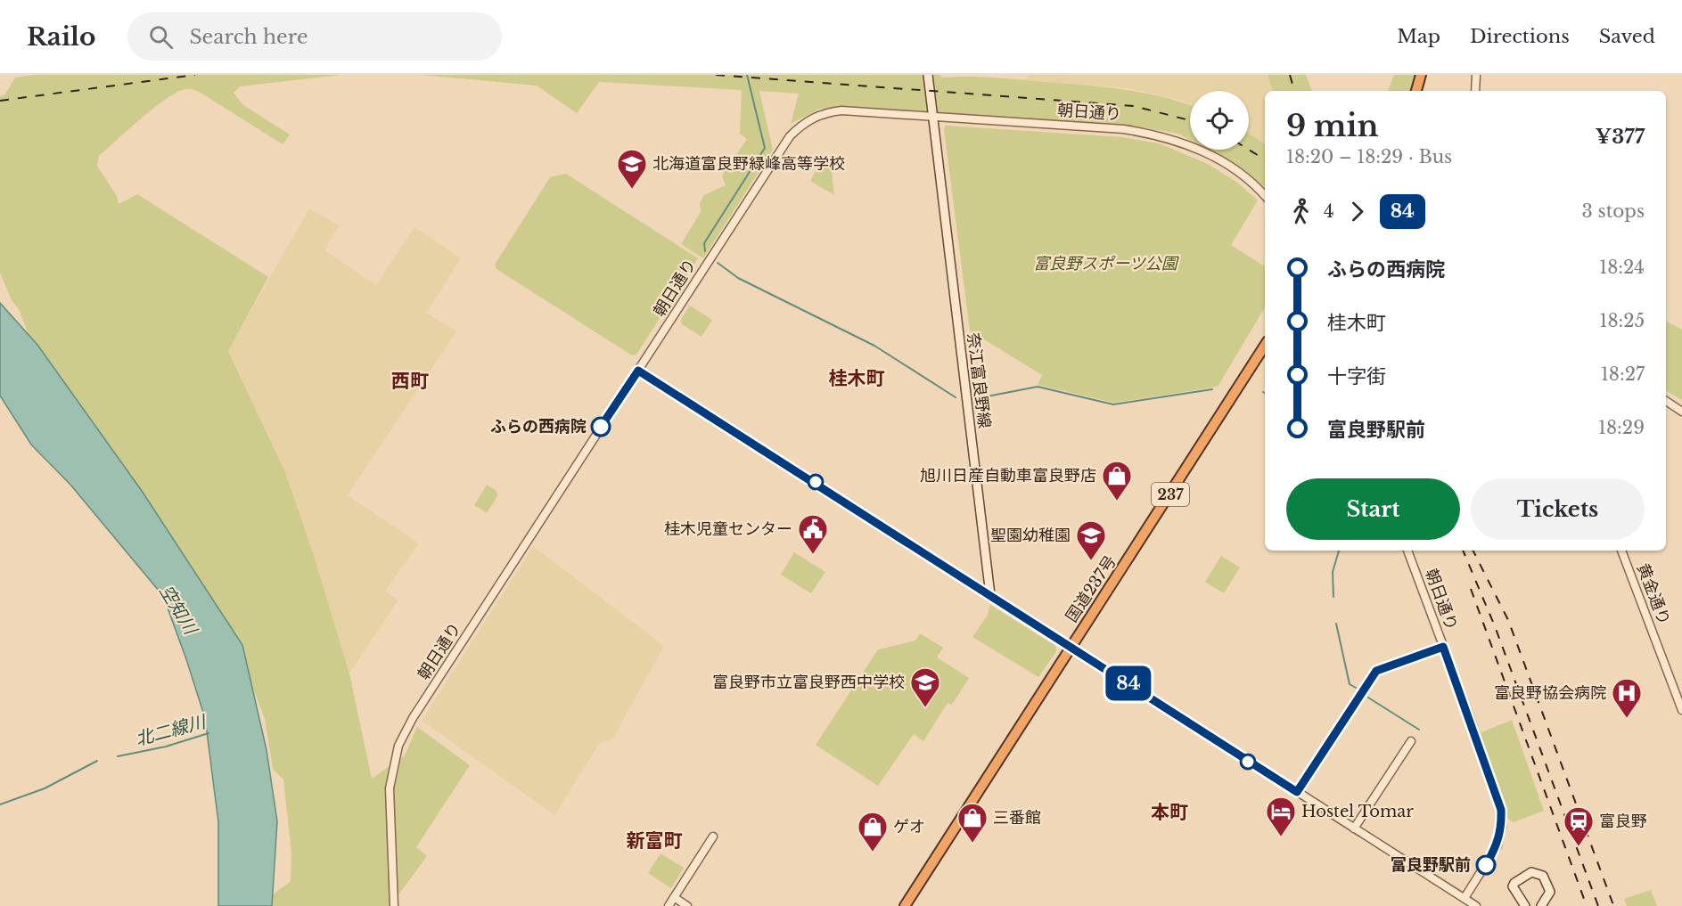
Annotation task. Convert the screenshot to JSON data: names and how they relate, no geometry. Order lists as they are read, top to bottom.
{
  "streets": {
    "highway": ["237", "国道237号"],
    "main road": ["奈江富良野線"],
    "street": ["朝日通り", "黄金通り"]
  },
  "crossings": [
    ["朝日通り", "奈江富良野線"]
  ],
  "districts": [
    "桂木町",
    "西町",
    "本町",
    "新富町"
  ],
  "water": ["空知川", "北二線川"],
  "parks": ["富良野スポーツ公園"],
  "places": {
    "school or university": ["北海道富良野緑峰高等学校", "聖園幼稚園", "富良野市立富良野西中学校"],
    "other": ["ふらの西病院", "富良野駅前"],
    "shop": ["旭川日産自動車富良野店", "三番館", "ゲオ"],
    "public building": ["桂木児童センター"],
    "hospital": ["富良野協会病院"],
    "hotel": ["Hostel Tomar"],
    "station": ["富良野"]
  },
  "lines": ["bus line 84"],
  "page": {
    "header": "Railo",
    "search": "Search here",
    "nav": ["Map", "Directions", "Saved"],
    "on_map": "84",
    "heading": ["9 min", "18:20 – 18:29 · Bus", "¥377"],
    "legs": ["4", "84", "3 stops"],
    "list": [
      {
        "name": "ふらの西病院",
        "value": "18:24"
      },
      {
        "name": "桂木町",
        "value": "18:25"
      },
      {
        "name": "十字街",
        "value": "18:27"
      },
      {
        "name": "富良野駅前",
        "value": "18:29"
      }
    ],
    "buttons": ["Start", "Tickets"]
  }
}
